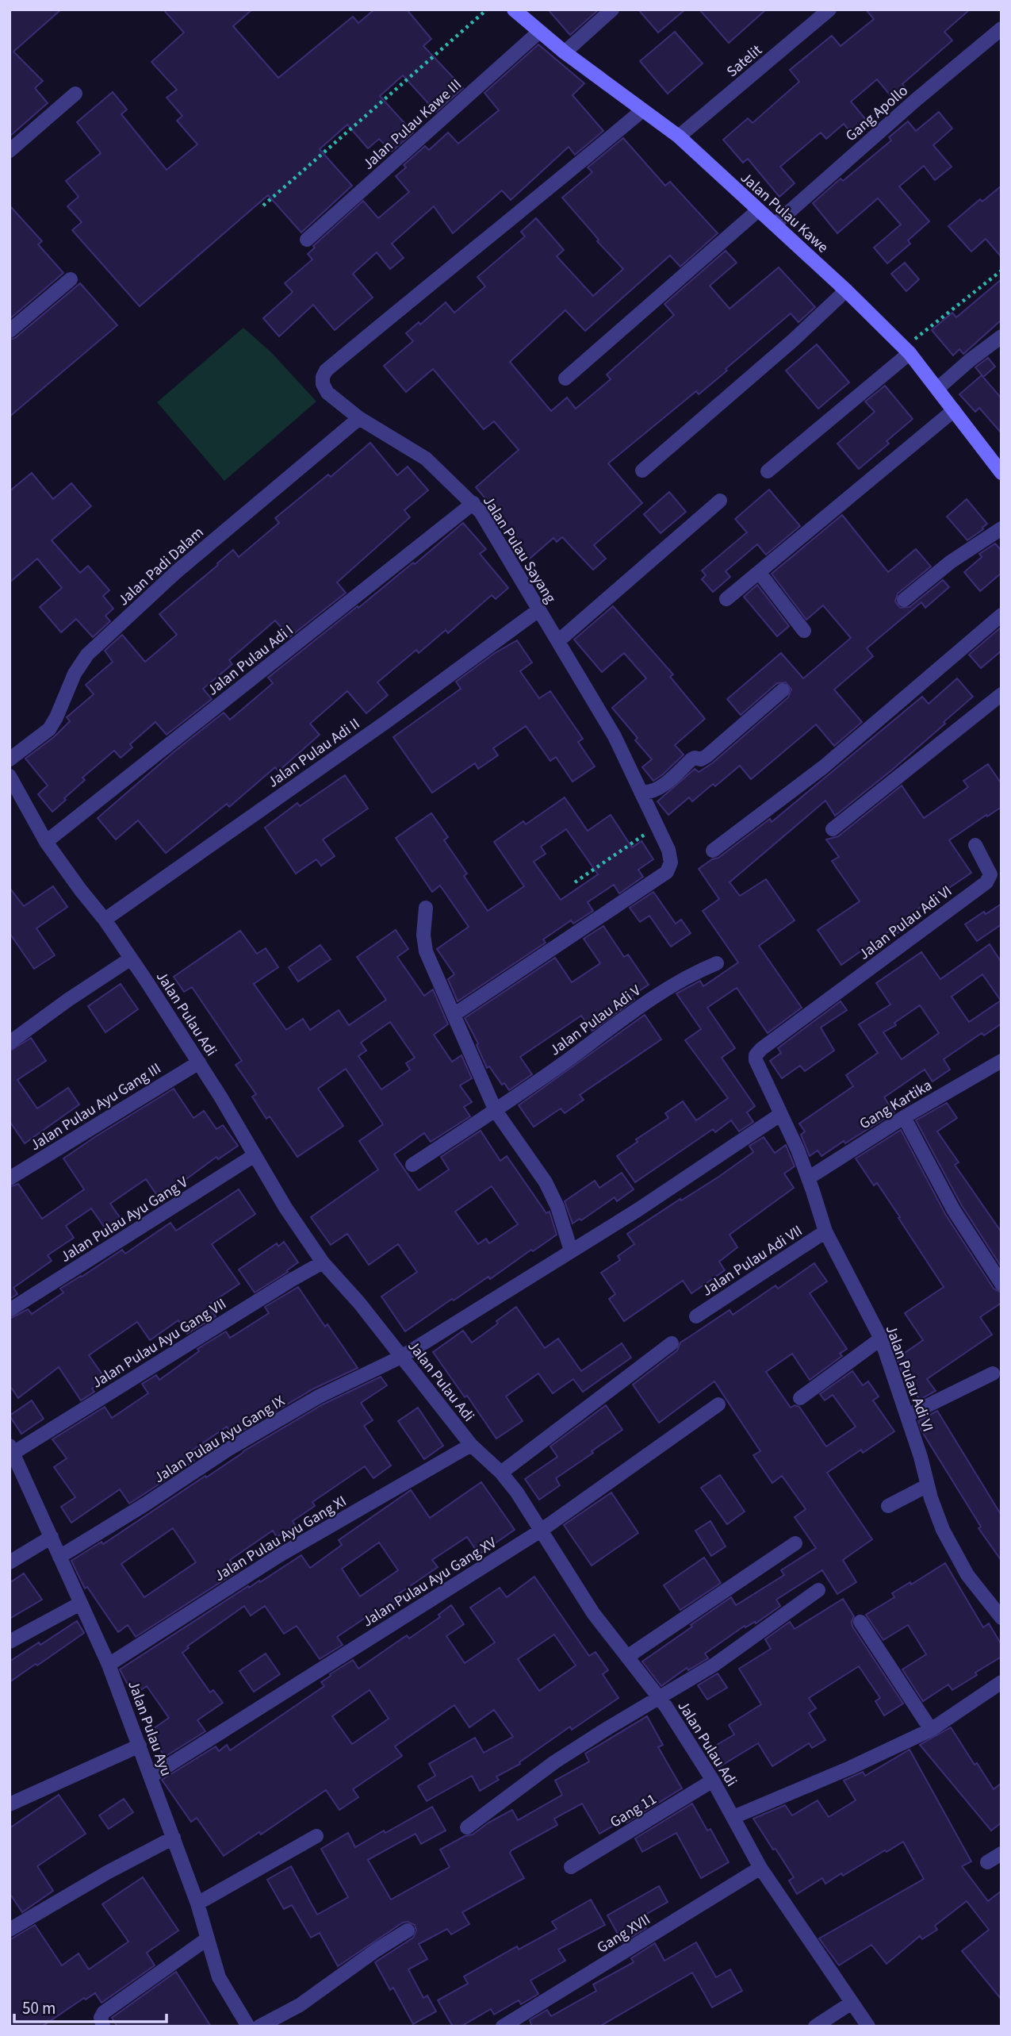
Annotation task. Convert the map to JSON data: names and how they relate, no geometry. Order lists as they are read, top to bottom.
{
  "streets": {
    "street": [
      "Satelit",
      "Gang Apollo",
      "Jalan Pulau Kawe III",
      "Jalan Pulau Kawe",
      "Jalan Pulau Sayang",
      "Jalan Padi Dalam",
      "Jalan Pulau Adi I",
      "Jalan Pulau Adi II",
      "Jalan Pulau Adi VI",
      "Jalan Pulau Adi",
      "Jalan Pulau Adi V",
      "Gang Kartika",
      "Jalan Pulau Ayu Gang III",
      "Jalan Pulau Ayu Gang V",
      "Jalan Pulau Adi VII",
      "Jalan Pulau Ayu Gang VII",
      "Jalan Pulau Ayu Gang IX",
      "Jalan Pulau Ayu Gang XI",
      "Jalan Pulau Ayu Gang XV",
      "Jalan Pulau Ayu",
      "Gang 11",
      "Gang XVII"
    ]
  },
  "crossings": [
    ["Satelit", "Jalan Pulau Kawe"],
    ["Gang Apollo", "Jalan Pulau Kawe"],
    ["Jalan Pulau Kawe III", "Jalan Pulau Kawe"],
    ["Jalan Pulau Kawe", "Jalan Pulau Sayang"],
    ["Jalan Pulau Sayang", "Jalan Padi Dalam"],
    ["Jalan Pulau Sayang", "Jalan Pulau Adi I"],
    ["Jalan Pulau Sayang", "Jalan Pulau Adi II"],
    ["Jalan Pulau Adi I", "Jalan Pulau Adi"],
    ["Jalan Pulau Adi II", "Jalan Pulau Adi"],
    ["Jalan Pulau Adi VI", "Gang Kartika"],
    ["Jalan Pulau Adi VI", "Jalan Pulau Adi VII"],
    ["Jalan Pulau Adi", "Jalan Pulau Ayu Gang III"],
    ["Jalan Pulau Adi", "Jalan Pulau Ayu Gang V"],
    ["Jalan Pulau Adi", "Jalan Pulau Ayu Gang VII"],
    ["Jalan Pulau Adi", "Jalan Pulau Ayu Gang IX"],
    ["Jalan Pulau Adi", "Jalan Pulau Ayu Gang XI"],
    ["Jalan Pulau Adi", "Jalan Pulau Ayu Gang XV"],
    ["Jalan Pulau Adi", "Gang 11"],
    ["Jalan Pulau Adi", "Gang XVII"],
    ["Jalan Pulau Ayu Gang VII", "Jalan Pulau Ayu"],
    ["Jalan Pulau Ayu Gang IX", "Jalan Pulau Ayu"],
    ["Jalan Pulau Ayu Gang XI", "Jalan Pulau Ayu"],
    ["Jalan Pulau Ayu Gang XV", "Jalan Pulau Ayu"]
  ],
  "scale_bar": "50 m"
}
